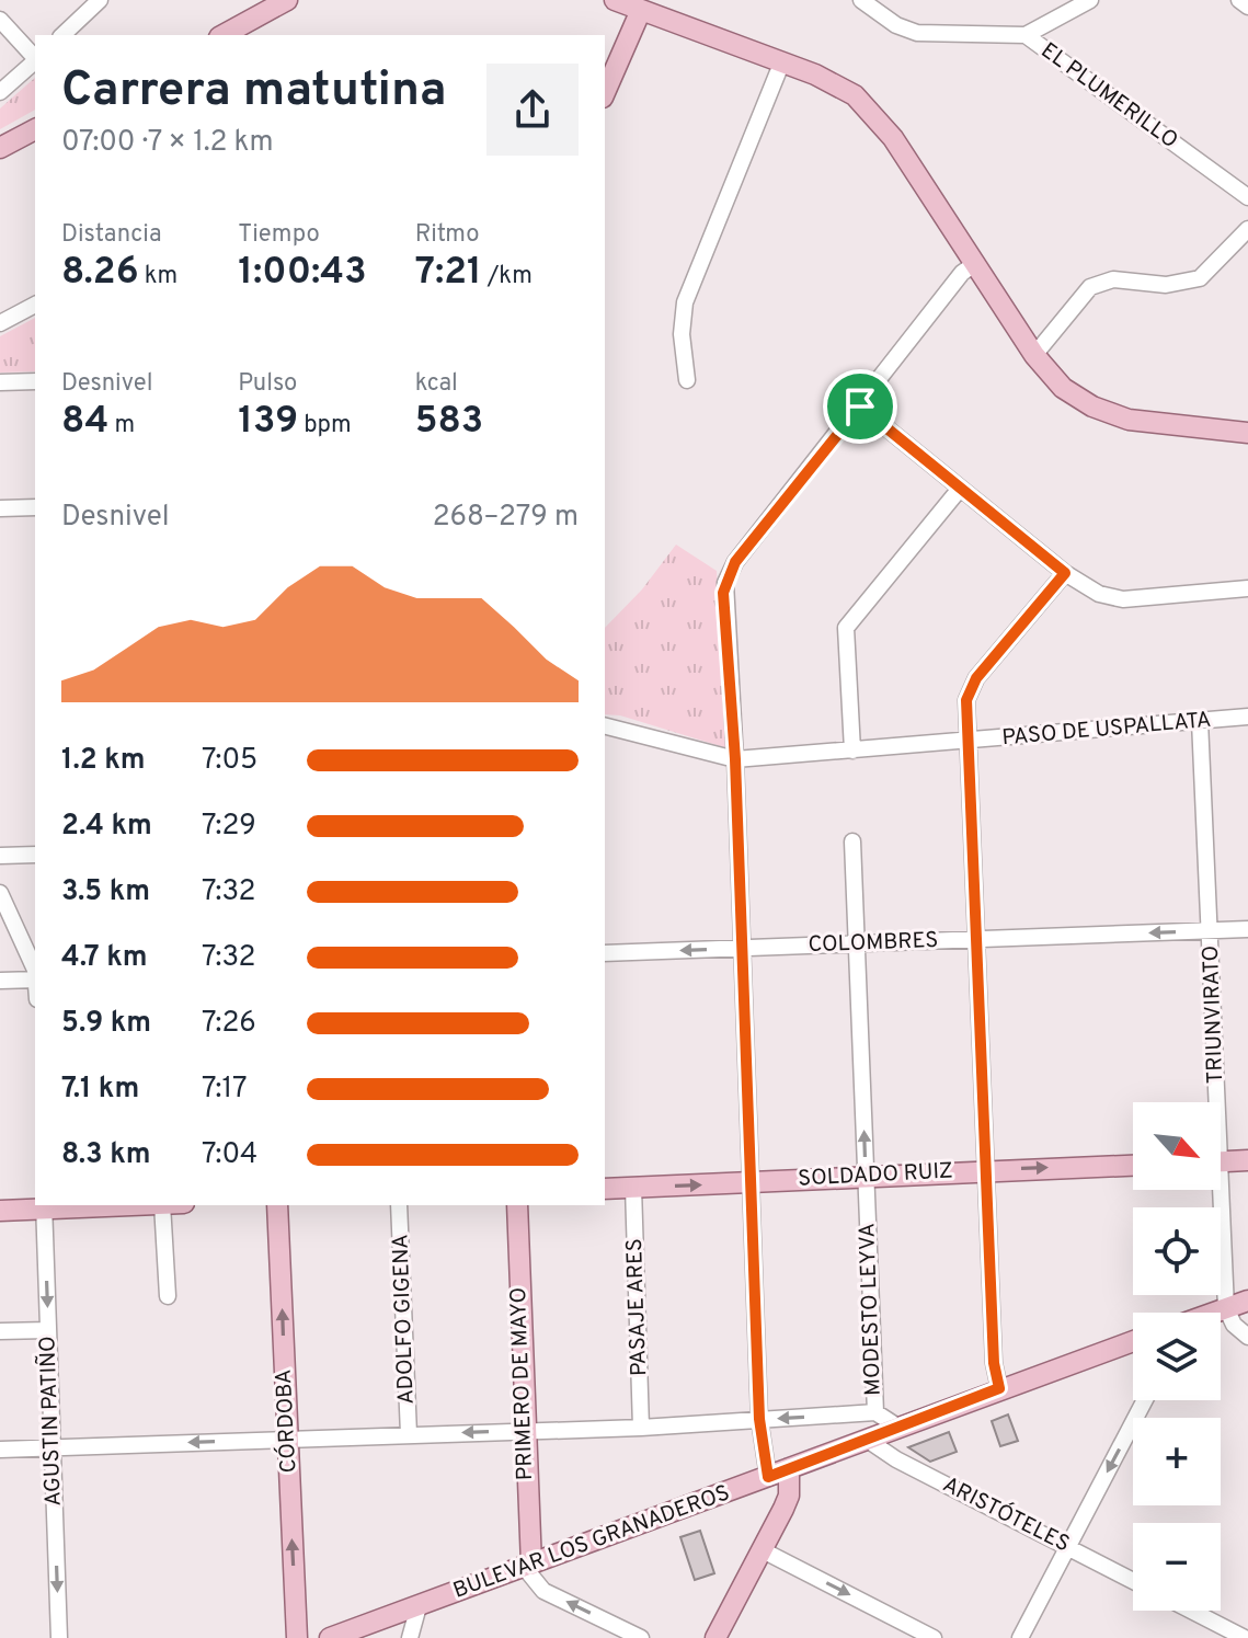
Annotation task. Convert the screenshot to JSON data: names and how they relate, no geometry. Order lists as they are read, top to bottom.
{
  "streets": {
    "main road": [
      "SOLDADO RUIZ",
      "PRIMERO DE MAYO",
      "CÓRDOBA",
      "BULEVAR LOS GRANADEROS"
    ],
    "street": [
      "EL PLUMERILLO",
      "PASO DE USPALLATA",
      "COLOMBRES",
      "TRIUNVIRATO",
      "PASAJE ARES",
      "MODESTO LEYVA",
      "ADOLFO GIGENA",
      "AGUSTIN PATIÑO",
      "ARISTÓTELES"
    ]
  },
  "crossings": [
    ["PASO DE USPALLATA", "TRIUNVIRATO"],
    ["COLOMBRES", "TRIUNVIRATO"],
    ["COLOMBRES", "MODESTO LEYVA"],
    ["SOLDADO RUIZ", "PASAJE ARES"],
    ["SOLDADO RUIZ", "MODESTO LEYVA"],
    ["PRIMERO DE MAYO", "BULEVAR LOS GRANADEROS"],
    ["ARISTÓTELES", "BULEVAR LOS GRANADEROS"]
  ],
  "one_way": [
    "COLOMBRES",
    "SOLDADO RUIZ",
    "AGUSTIN PATIÑO",
    "CÓRDOBA"
  ],
  "north": "bottom right",
  "page": {
    "heading": ["Carrera matutina", "07:00 · 7 × 1.2 km"],
    "stats": [
      ["Distancia", "8.26 km"],
      ["Tiempo", "1:00:43"],
      ["Ritmo", "7:21 /km"],
      ["Desnivel", "84 m"],
      ["Pulso", "139 bpm"],
      ["kcal", "583"]
    ],
    "chart": ["Desnivel", "268–279 m"],
    "list": [
      {
        "name": "1.2 km",
        "note": "7:05"
      },
      {
        "name": "2.4 km",
        "note": "7:29"
      },
      {
        "name": "3.5 km",
        "note": "7:32"
      },
      {
        "name": "4.7 km",
        "note": "7:32"
      },
      {
        "name": "5.9 km",
        "note": "7:26"
      },
      {
        "name": "7.1 km",
        "note": "7:17"
      },
      {
        "name": "8.3 km",
        "note": "7:04"
      }
    ],
    "map_buttons": ["+", "−"]
  }
}
